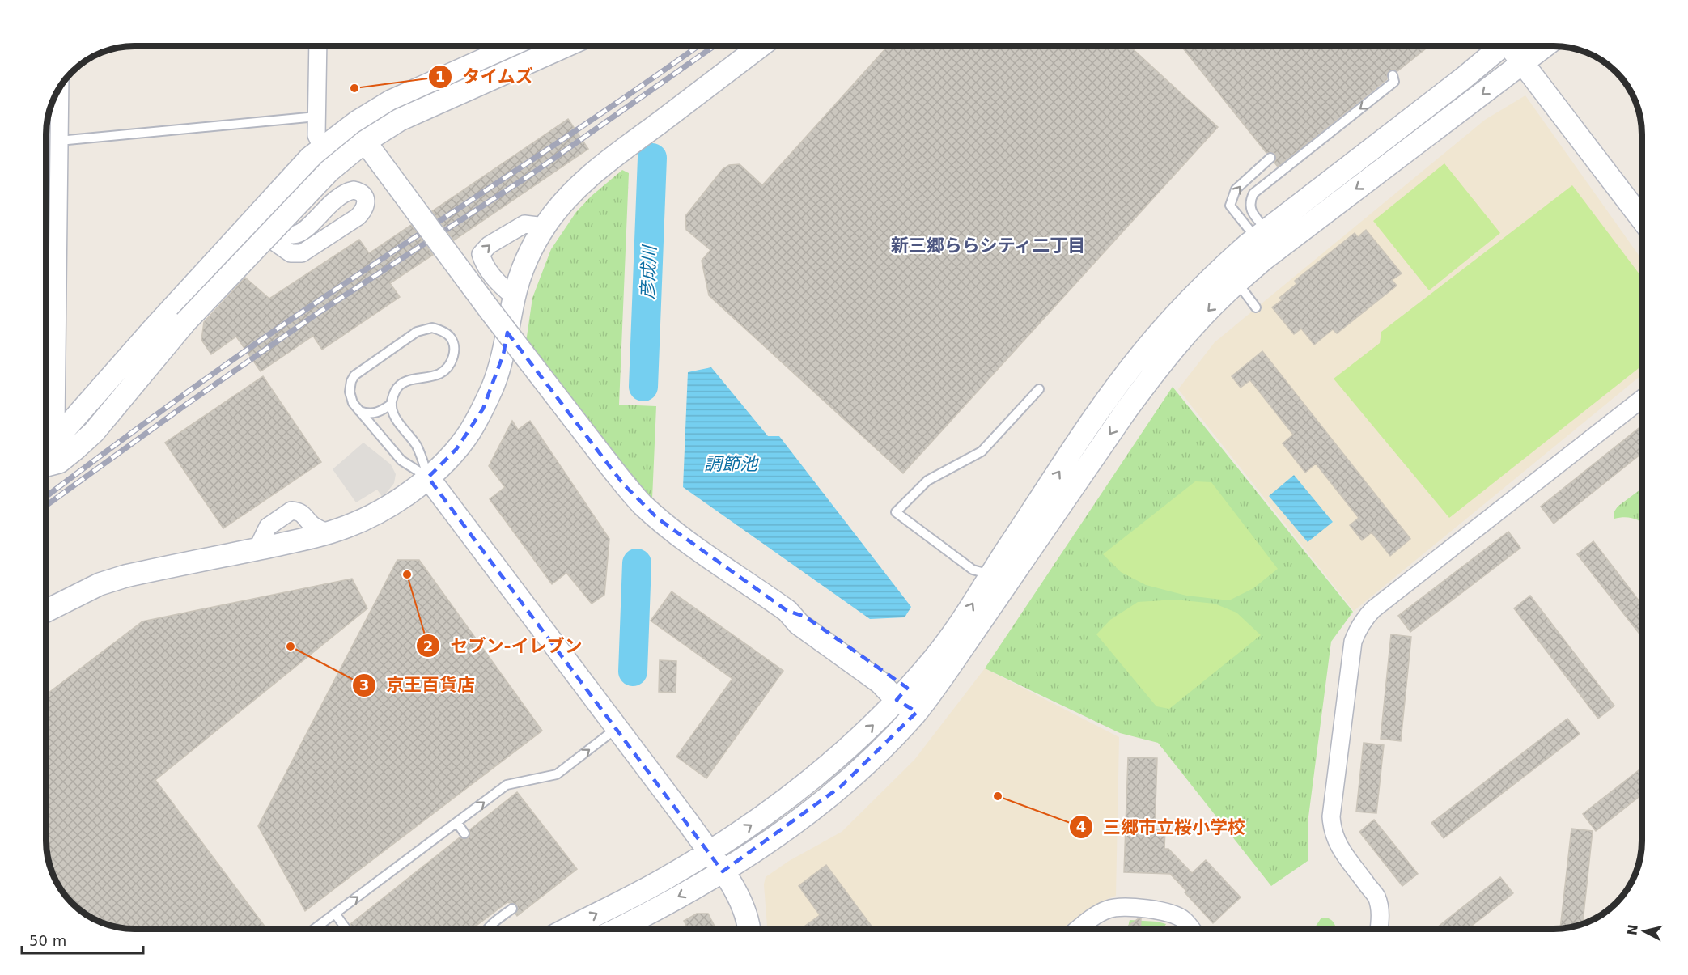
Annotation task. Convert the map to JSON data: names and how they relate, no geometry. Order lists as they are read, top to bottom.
{
  "districts": ["新三郷ららシティ二丁目"],
  "water": ["彦成川", "調節池"],
  "places": [
    "タイムズ",
    "セブン-イレブン",
    "京王百貨店",
    "三郷市立桜小学校"
  ],
  "scale_bar": "50 m",
  "north": "left"
}
